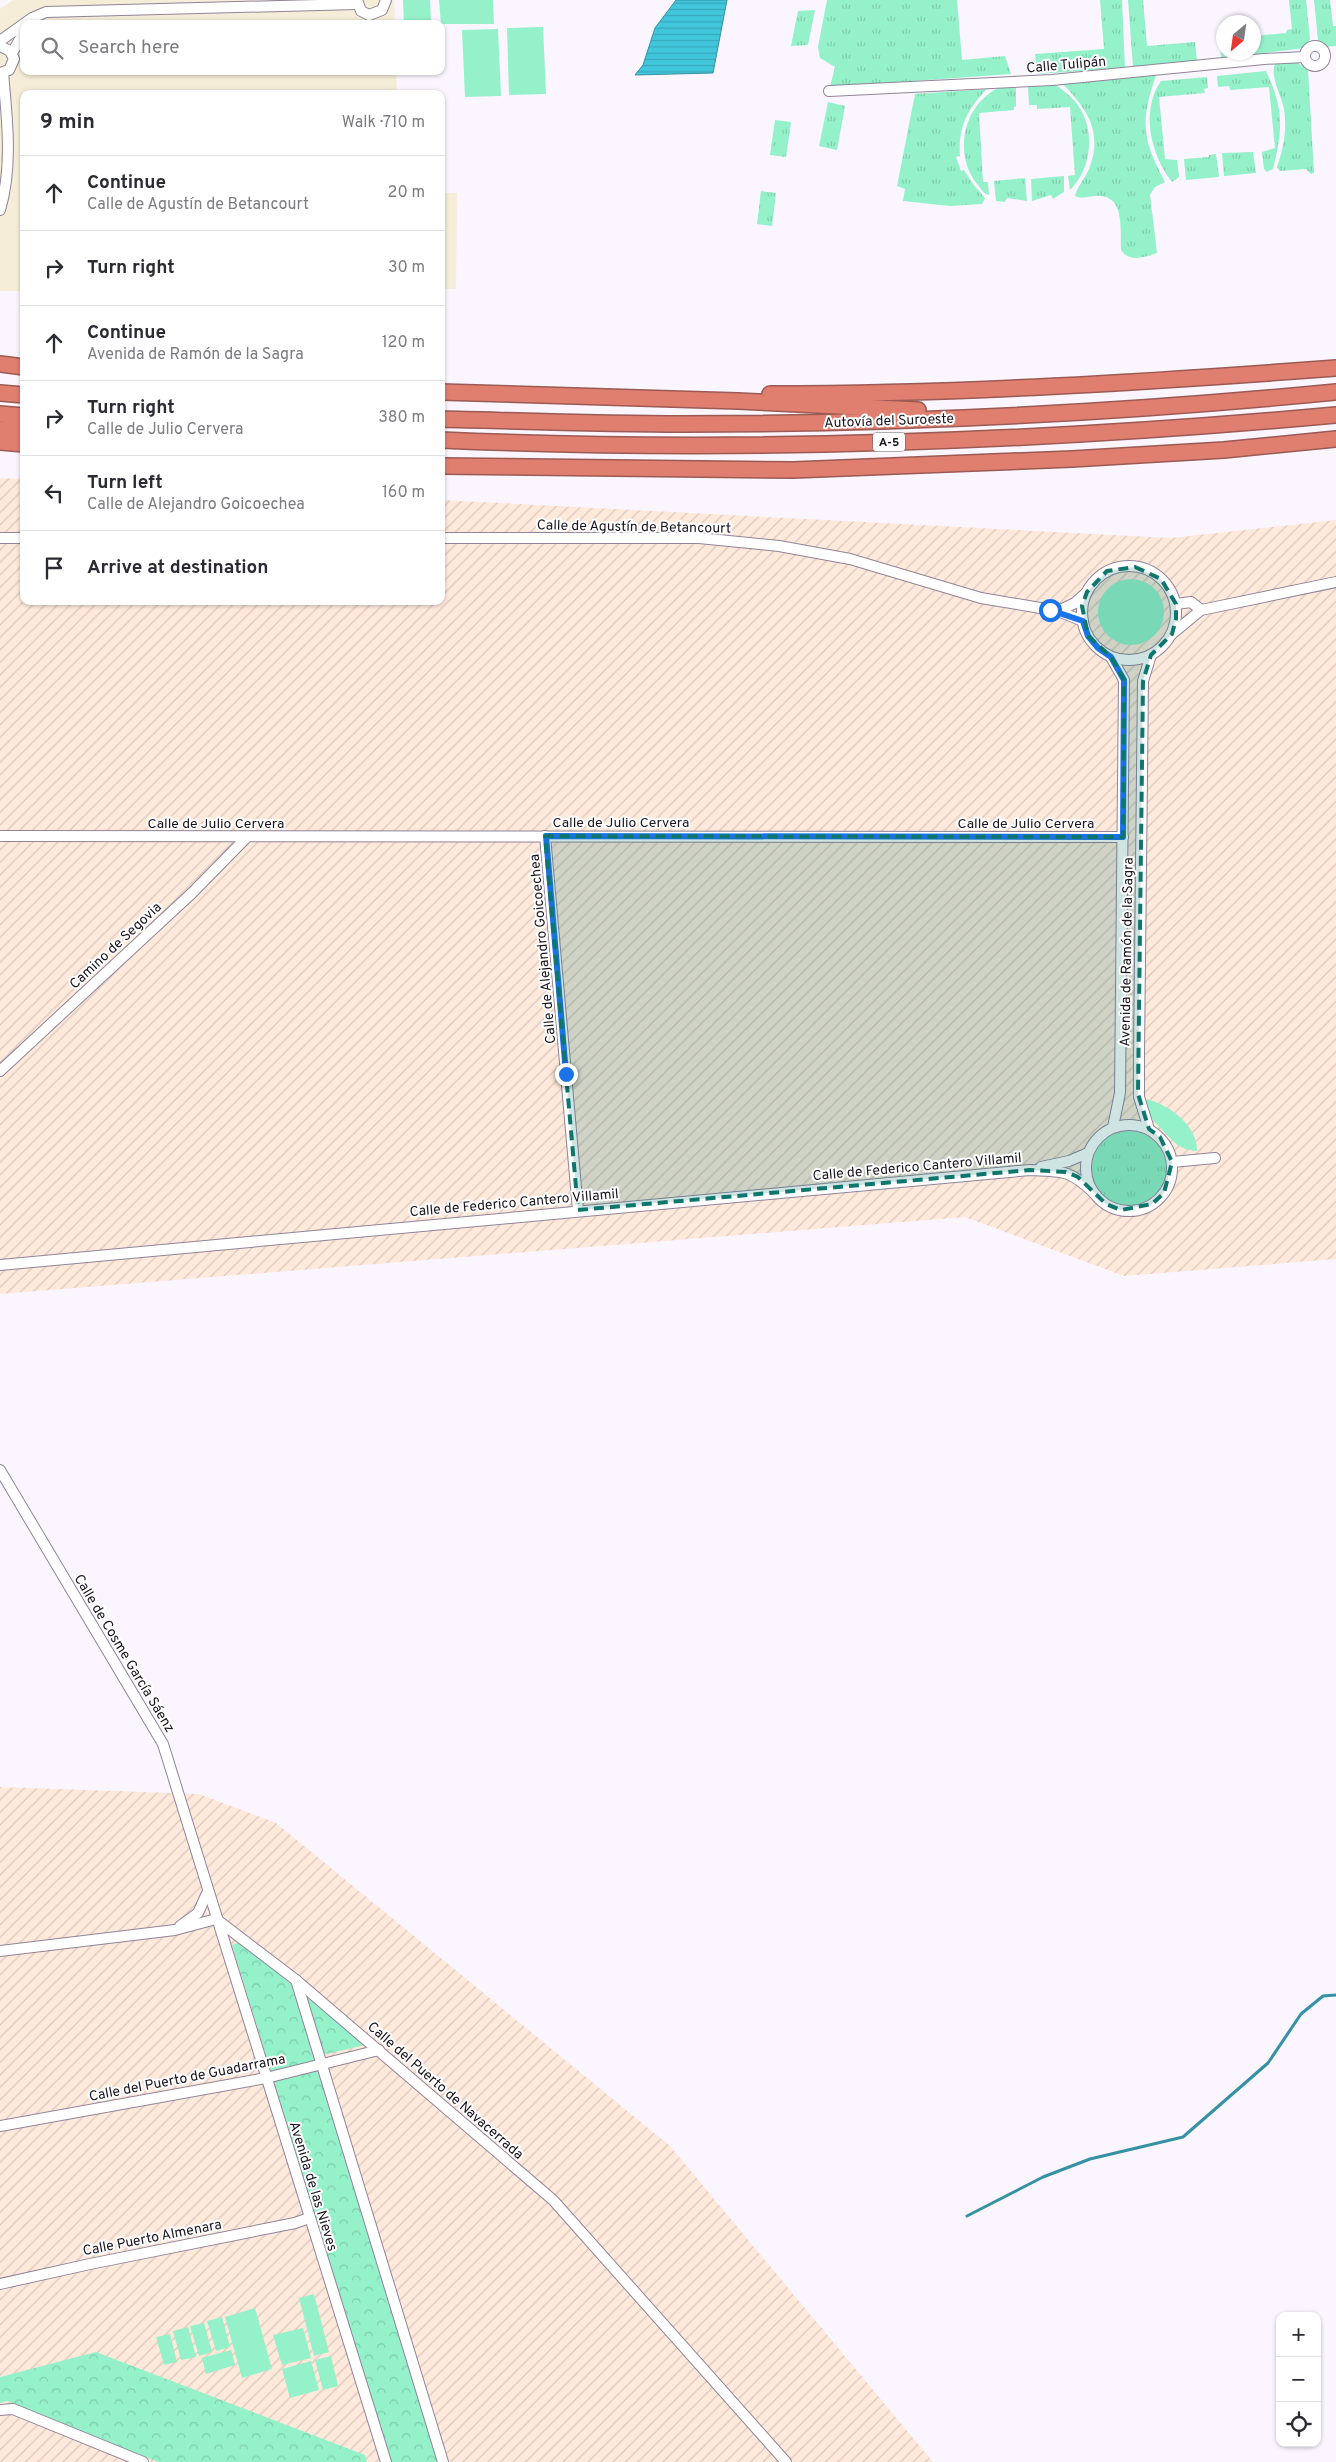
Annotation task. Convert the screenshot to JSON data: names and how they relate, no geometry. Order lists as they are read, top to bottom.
{
  "streets": {
    "highway": ["Autovía del Suroeste", "A-5"],
    "street": [
      "Calle Tulipán",
      "Calle de Agustín de Betancourt",
      "Calle de Julio Cervera",
      "Camino de Segovia",
      "Calle de Alejandro Goicoechea",
      "Avenida de Ramón de la Sagra",
      "Calle de Federico Cantero Villamil",
      "Calle de Cosme García Sáenz",
      "Calle del Puerto de Guadarrama",
      "Calle del Puerto de Navacerrada",
      "Avenida de las Nieves",
      "Calle Puerto Almenara"
    ]
  },
  "crossings": [
    ["Calle de Agustín de Betancourt", "Avenida de Ramón de la Sagra"],
    ["Calle de Julio Cervera", "Camino de Segovia"],
    ["Calle de Julio Cervera", "Calle de Alejandro Goicoechea"],
    ["Calle de Julio Cervera", "Avenida de Ramón de la Sagra"],
    ["Calle de Alejandro Goicoechea", "Calle de Federico Cantero Villamil"],
    ["Avenida de Ramón de la Sagra", "Calle de Federico Cantero Villamil"],
    ["Calle de Cosme García Sáenz", "Calle del Puerto de Navacerrada"],
    ["Calle de Cosme García Sáenz", "Avenida de las Nieves"],
    ["Calle del Puerto de Guadarrama", "Calle del Puerto de Navacerrada"],
    ["Calle del Puerto de Guadarrama", "Avenida de las Nieves"],
    ["Calle del Puerto de Navacerrada", "Avenida de las Nieves"],
    ["Avenida de las Nieves", "Calle Puerto Almenara"]
  ],
  "north": "bottom left",
  "page": {
    "search": "Search here",
    "heading": ["9 min", "Walk · 710 m"],
    "list": [
      ["Continue", "Calle de Agustín de Betancourt", "20 m"],
      ["Turn right", "30 m"],
      ["Continue", "Avenida de Ramón de la Sagra", "120 m"],
      ["Turn right", "Calle de Julio Cervera", "380 m"],
      ["Turn left", "Calle de Alejandro Goicoechea", "160 m"],
      "Arrive at destination"
    ],
    "map_buttons": ["+", "−"]
  }
}
